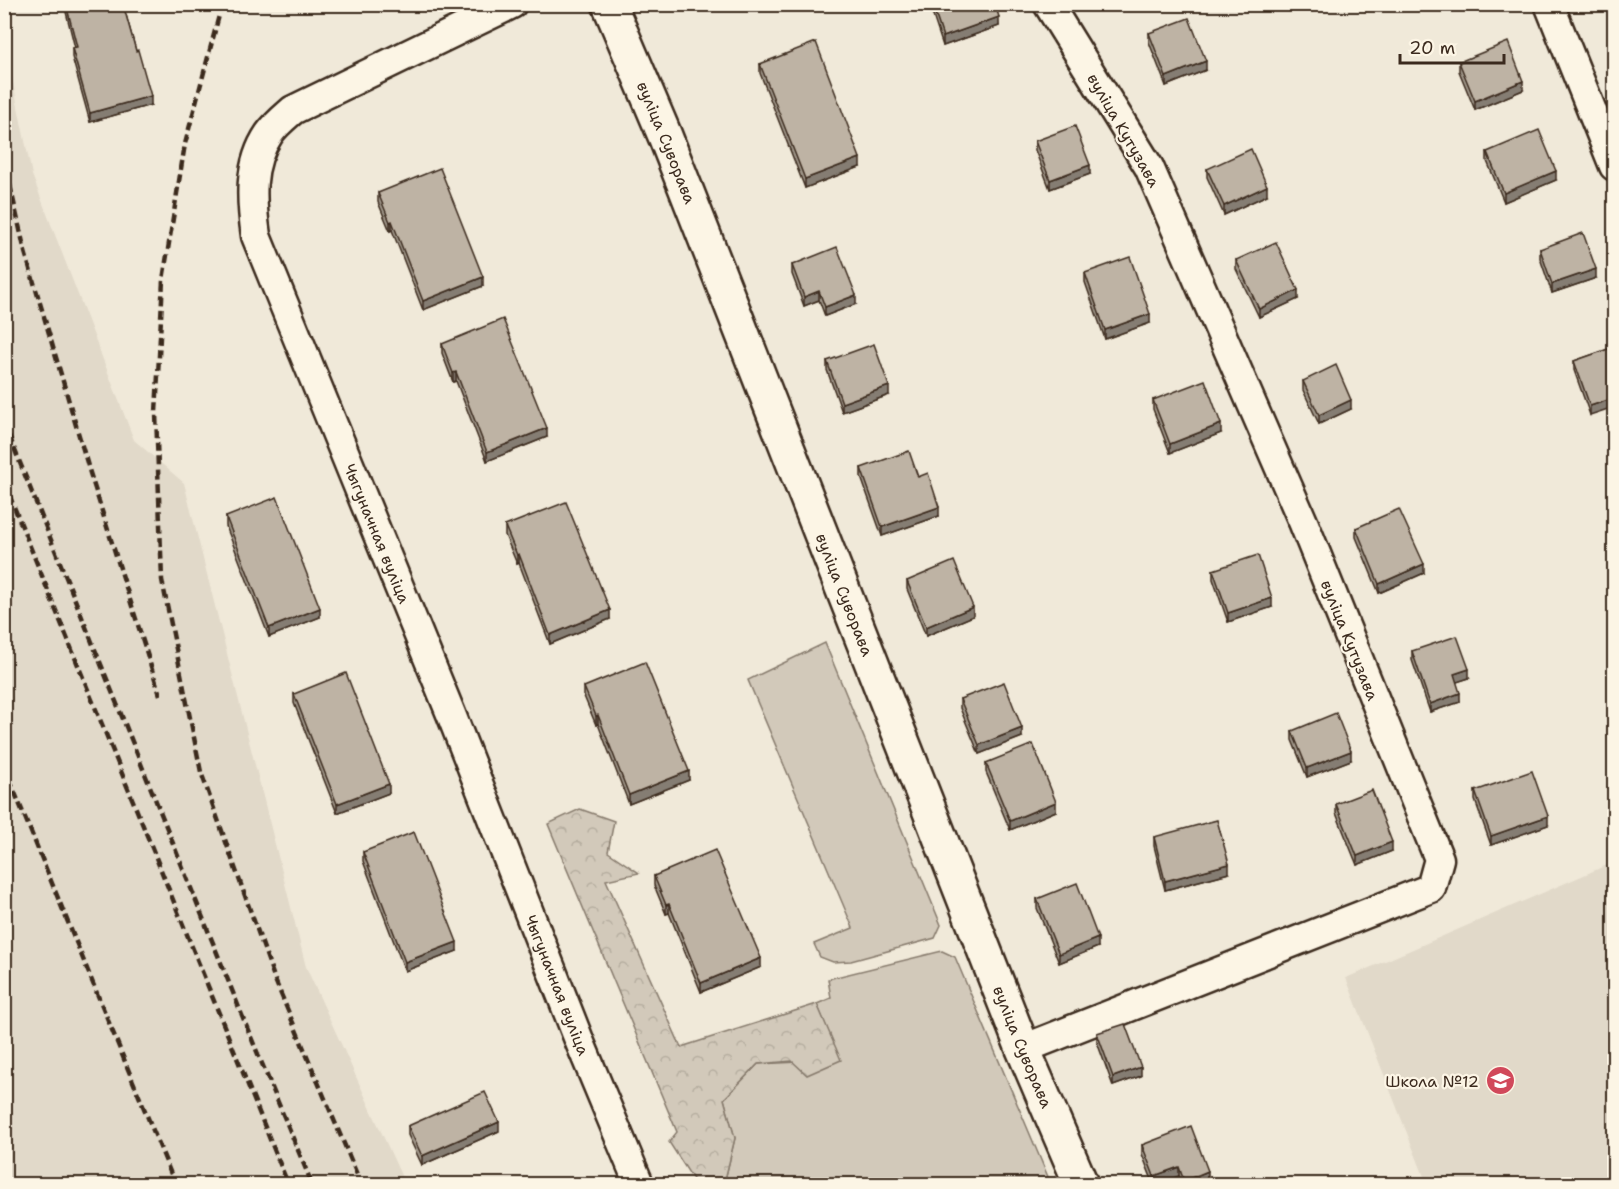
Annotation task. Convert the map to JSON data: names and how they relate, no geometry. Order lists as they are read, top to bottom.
{
  "streets": {
    "street": ["вуліца Кутузава", "вуліца Суворава", "Чыгуначная вуліца"]
  },
  "crossings": [
    ["вуліца Кутузава", "вуліца Суворава"]
  ],
  "places": {
    "school or university": ["Школа №12"]
  },
  "scale_bar": "20 m"
}
